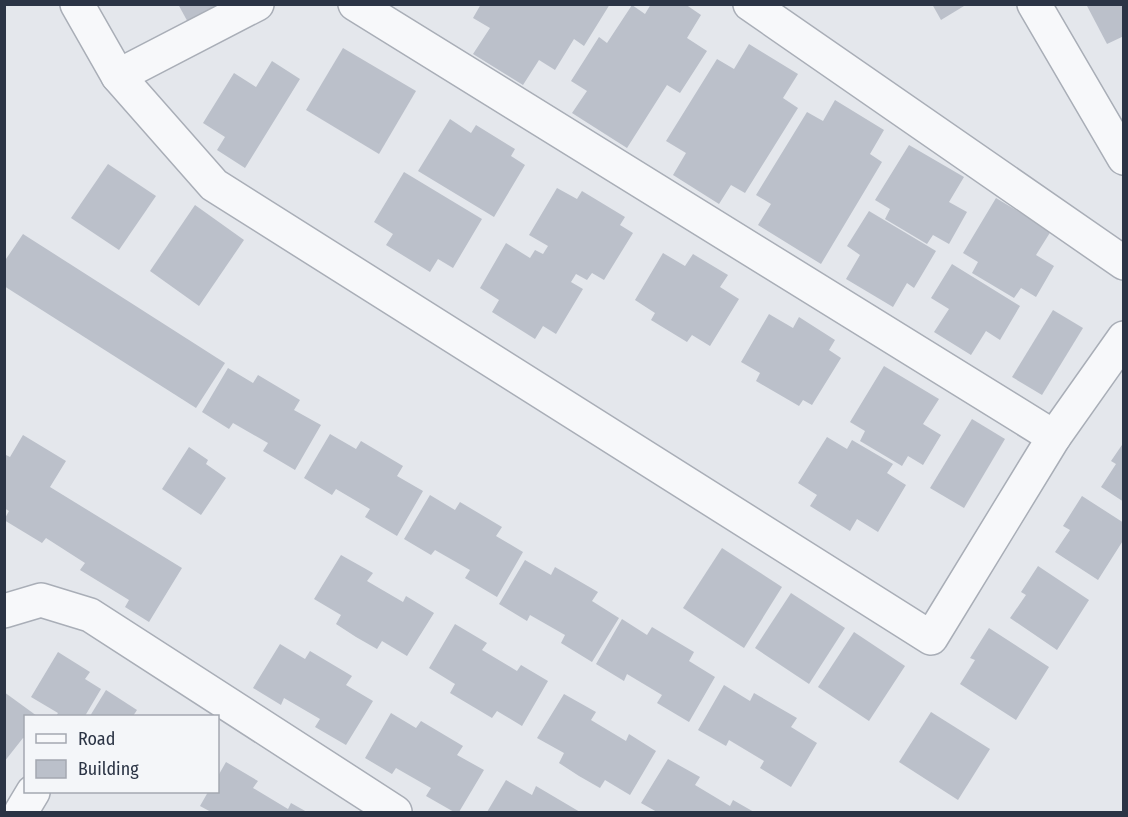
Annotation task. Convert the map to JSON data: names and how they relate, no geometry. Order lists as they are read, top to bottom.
{
  "legend": ["Road", "Building"]
}
